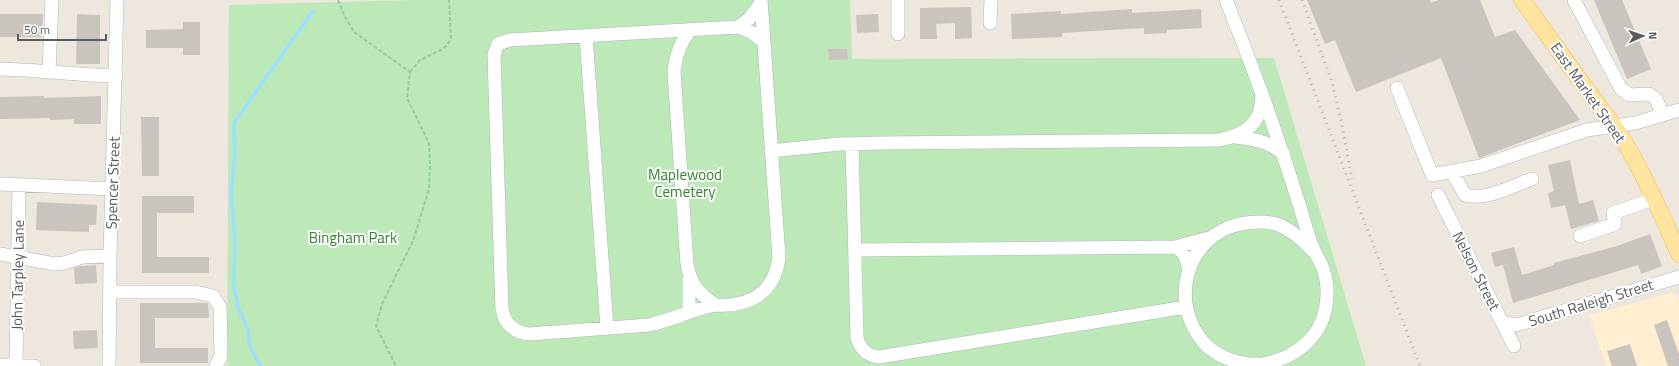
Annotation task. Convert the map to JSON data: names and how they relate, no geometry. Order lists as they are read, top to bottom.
{
  "streets": {
    "main road": ["East Market Street"],
    "street": [
      "Spencer Street",
      "Nelson Street",
      "John Tarpley Lane",
      "South Raleigh Street"
    ]
  },
  "crossings": [
    ["Nelson Street", "South Raleigh Street"]
  ],
  "parks": ["Maplewood Cemetery", "Bingham Park"],
  "scale_bar": "50 m",
  "north": "right"
}
